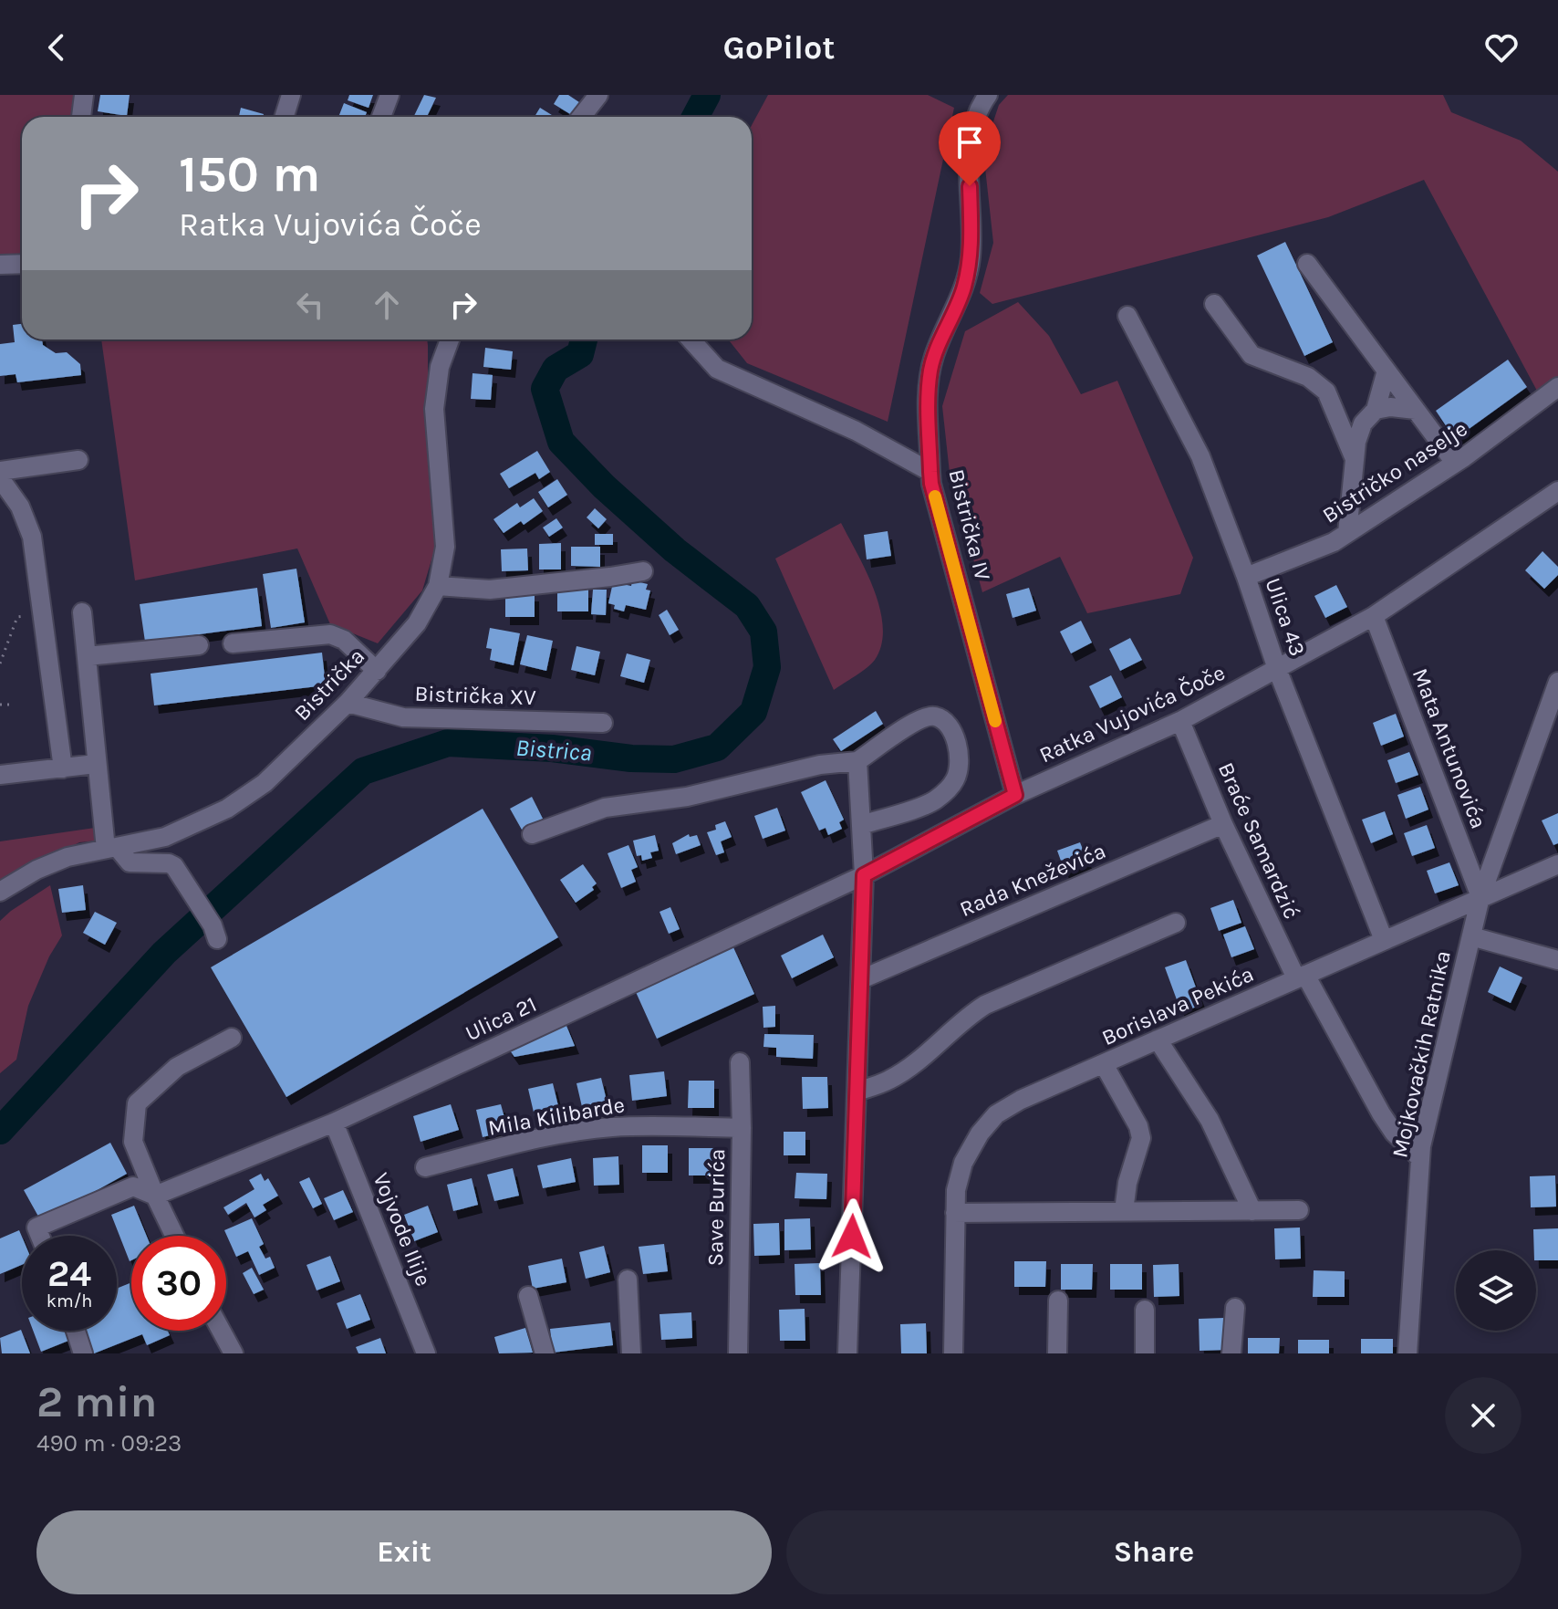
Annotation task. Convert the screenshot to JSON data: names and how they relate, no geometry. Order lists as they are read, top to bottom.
{
  "streets": {
    "street": [
      "Bistričko naselje",
      "Bistrička IV",
      "Ulica 43",
      "Bistrička",
      "Bistrička XV",
      "Ratka Vujovića Čoče",
      "Mata Antunovića",
      "Braće Samardzić",
      "Rada Kneževića",
      "Borislava Pekića",
      "Ulica 21",
      "Mojkovačkih Ratnika",
      "Mila Kilibarde",
      "Save Burića",
      "Vojvode Ilije"
    ]
  },
  "crossings": [
    ["Bistričko naselje", "Ulica 43"],
    ["Bistrička IV", "Ratka Vujovića Čoče"],
    ["Ulica 43", "Ratka Vujovića Čoče"],
    ["Ulica 43", "Borislava Pekića"],
    ["Bistrička", "Bistrička XV"],
    ["Ratka Vujovića Čoče", "Mata Antunovića"],
    ["Ratka Vujovića Čoče", "Braće Samardzić"],
    ["Ratka Vujovića Čoče", "Ulica 21"],
    ["Mata Antunovića", "Borislava Pekića"],
    ["Mata Antunovića", "Mojkovačkih Ratnika"],
    ["Braće Samardzić", "Rada Kneževića"],
    ["Braće Samardzić", "Borislava Pekića"],
    ["Braće Samardzić", "Mojkovačkih Ratnika"],
    ["Borislava Pekića", "Mojkovačkih Ratnika"],
    ["Ulica 21", "Vojvode Ilije"],
    ["Mila Kilibarde", "Save Burića"]
  ],
  "water": ["Bistrica"],
  "page": {
    "header": "GoPilot",
    "turn": ["150 m", "Ratka Vujovića Čoče"],
    "speed": "24 km/h",
    "limit": "30",
    "heading": ["2 min", "490 m · 09:23"],
    "buttons": ["Exit", "Share"]
  }
}
